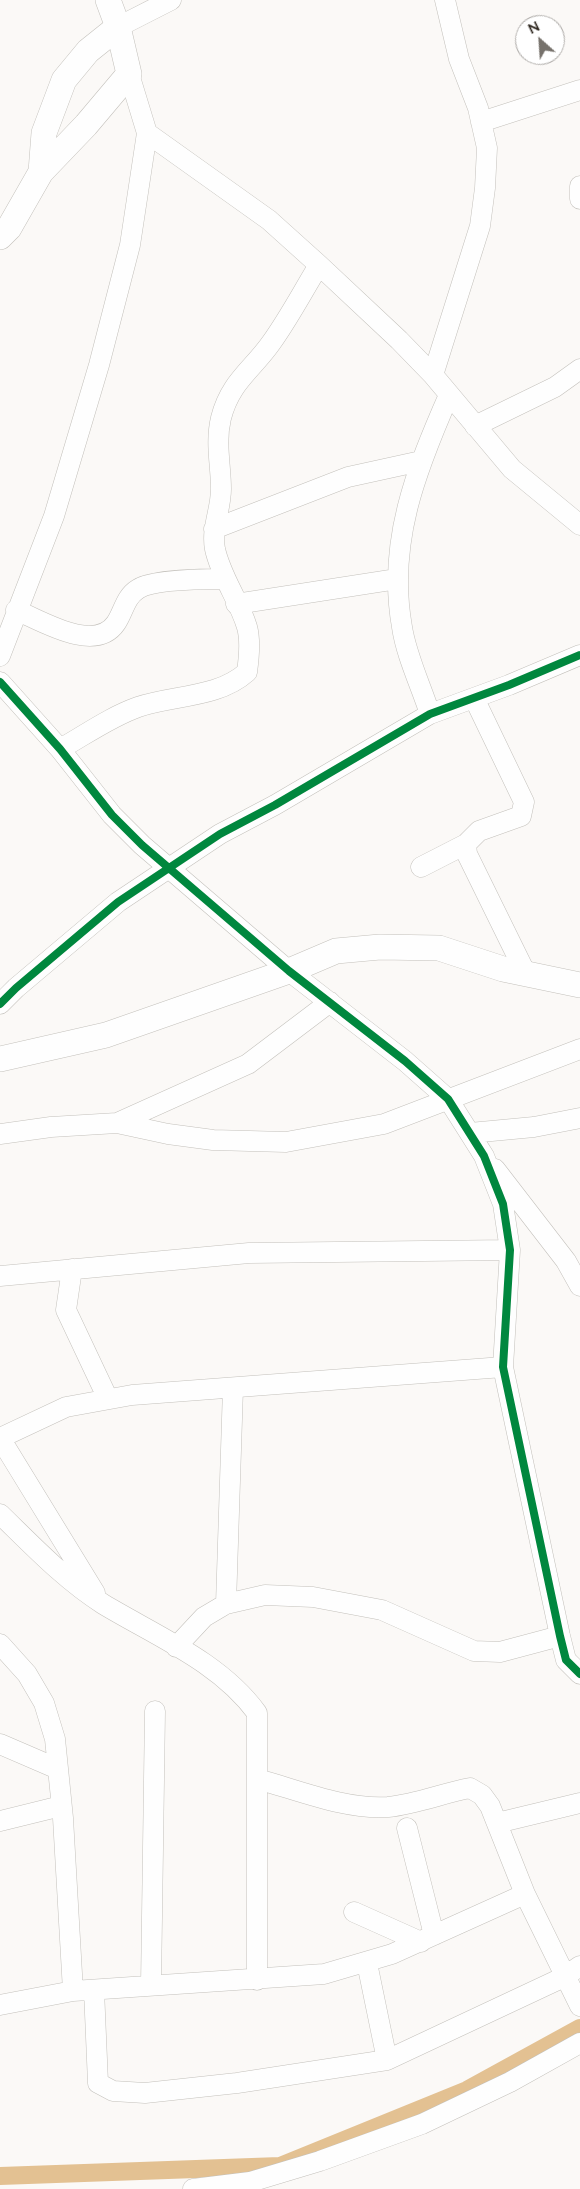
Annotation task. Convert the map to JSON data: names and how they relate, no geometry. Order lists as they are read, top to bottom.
{
  "north": "top left"
}
